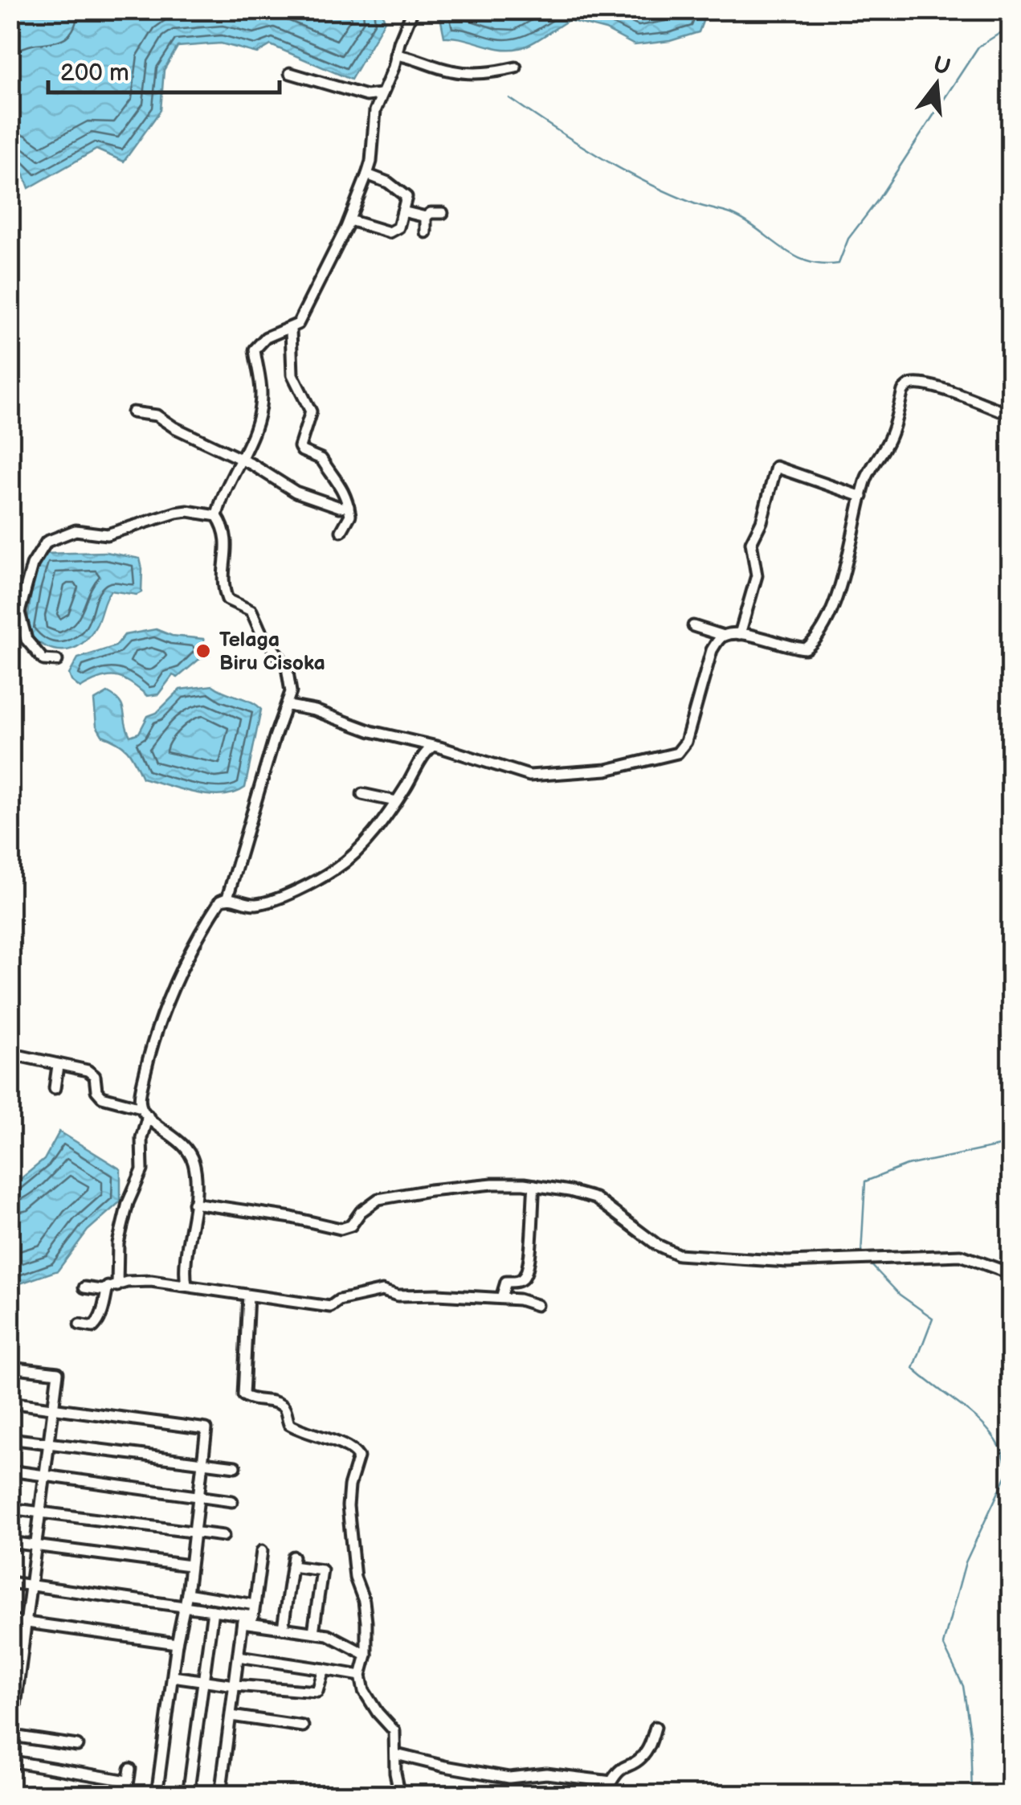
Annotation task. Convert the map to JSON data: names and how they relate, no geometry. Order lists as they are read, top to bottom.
{
  "places": ["Telaga Biru Cisoka"],
  "scale_bar": "200 m",
  "north": "top"
}
